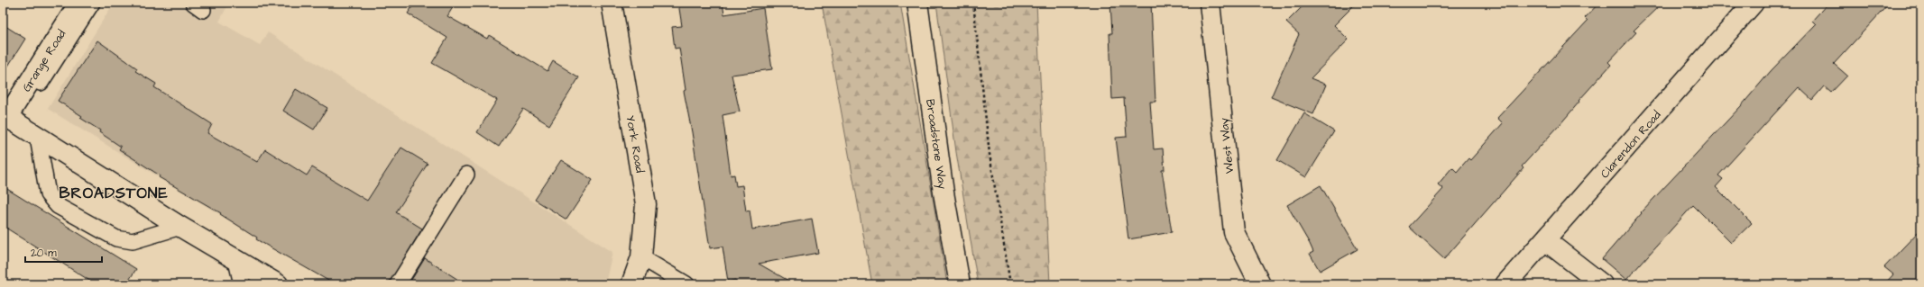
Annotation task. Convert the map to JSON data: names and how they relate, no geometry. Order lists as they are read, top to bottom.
{
  "streets": {
    "street": [
      "Grange Road",
      "York Road",
      "Broadstone Way",
      "Clarendon Road",
      "West Way"
    ]
  },
  "districts": ["BROADSTONE"],
  "scale_bar": "20 m"
}
